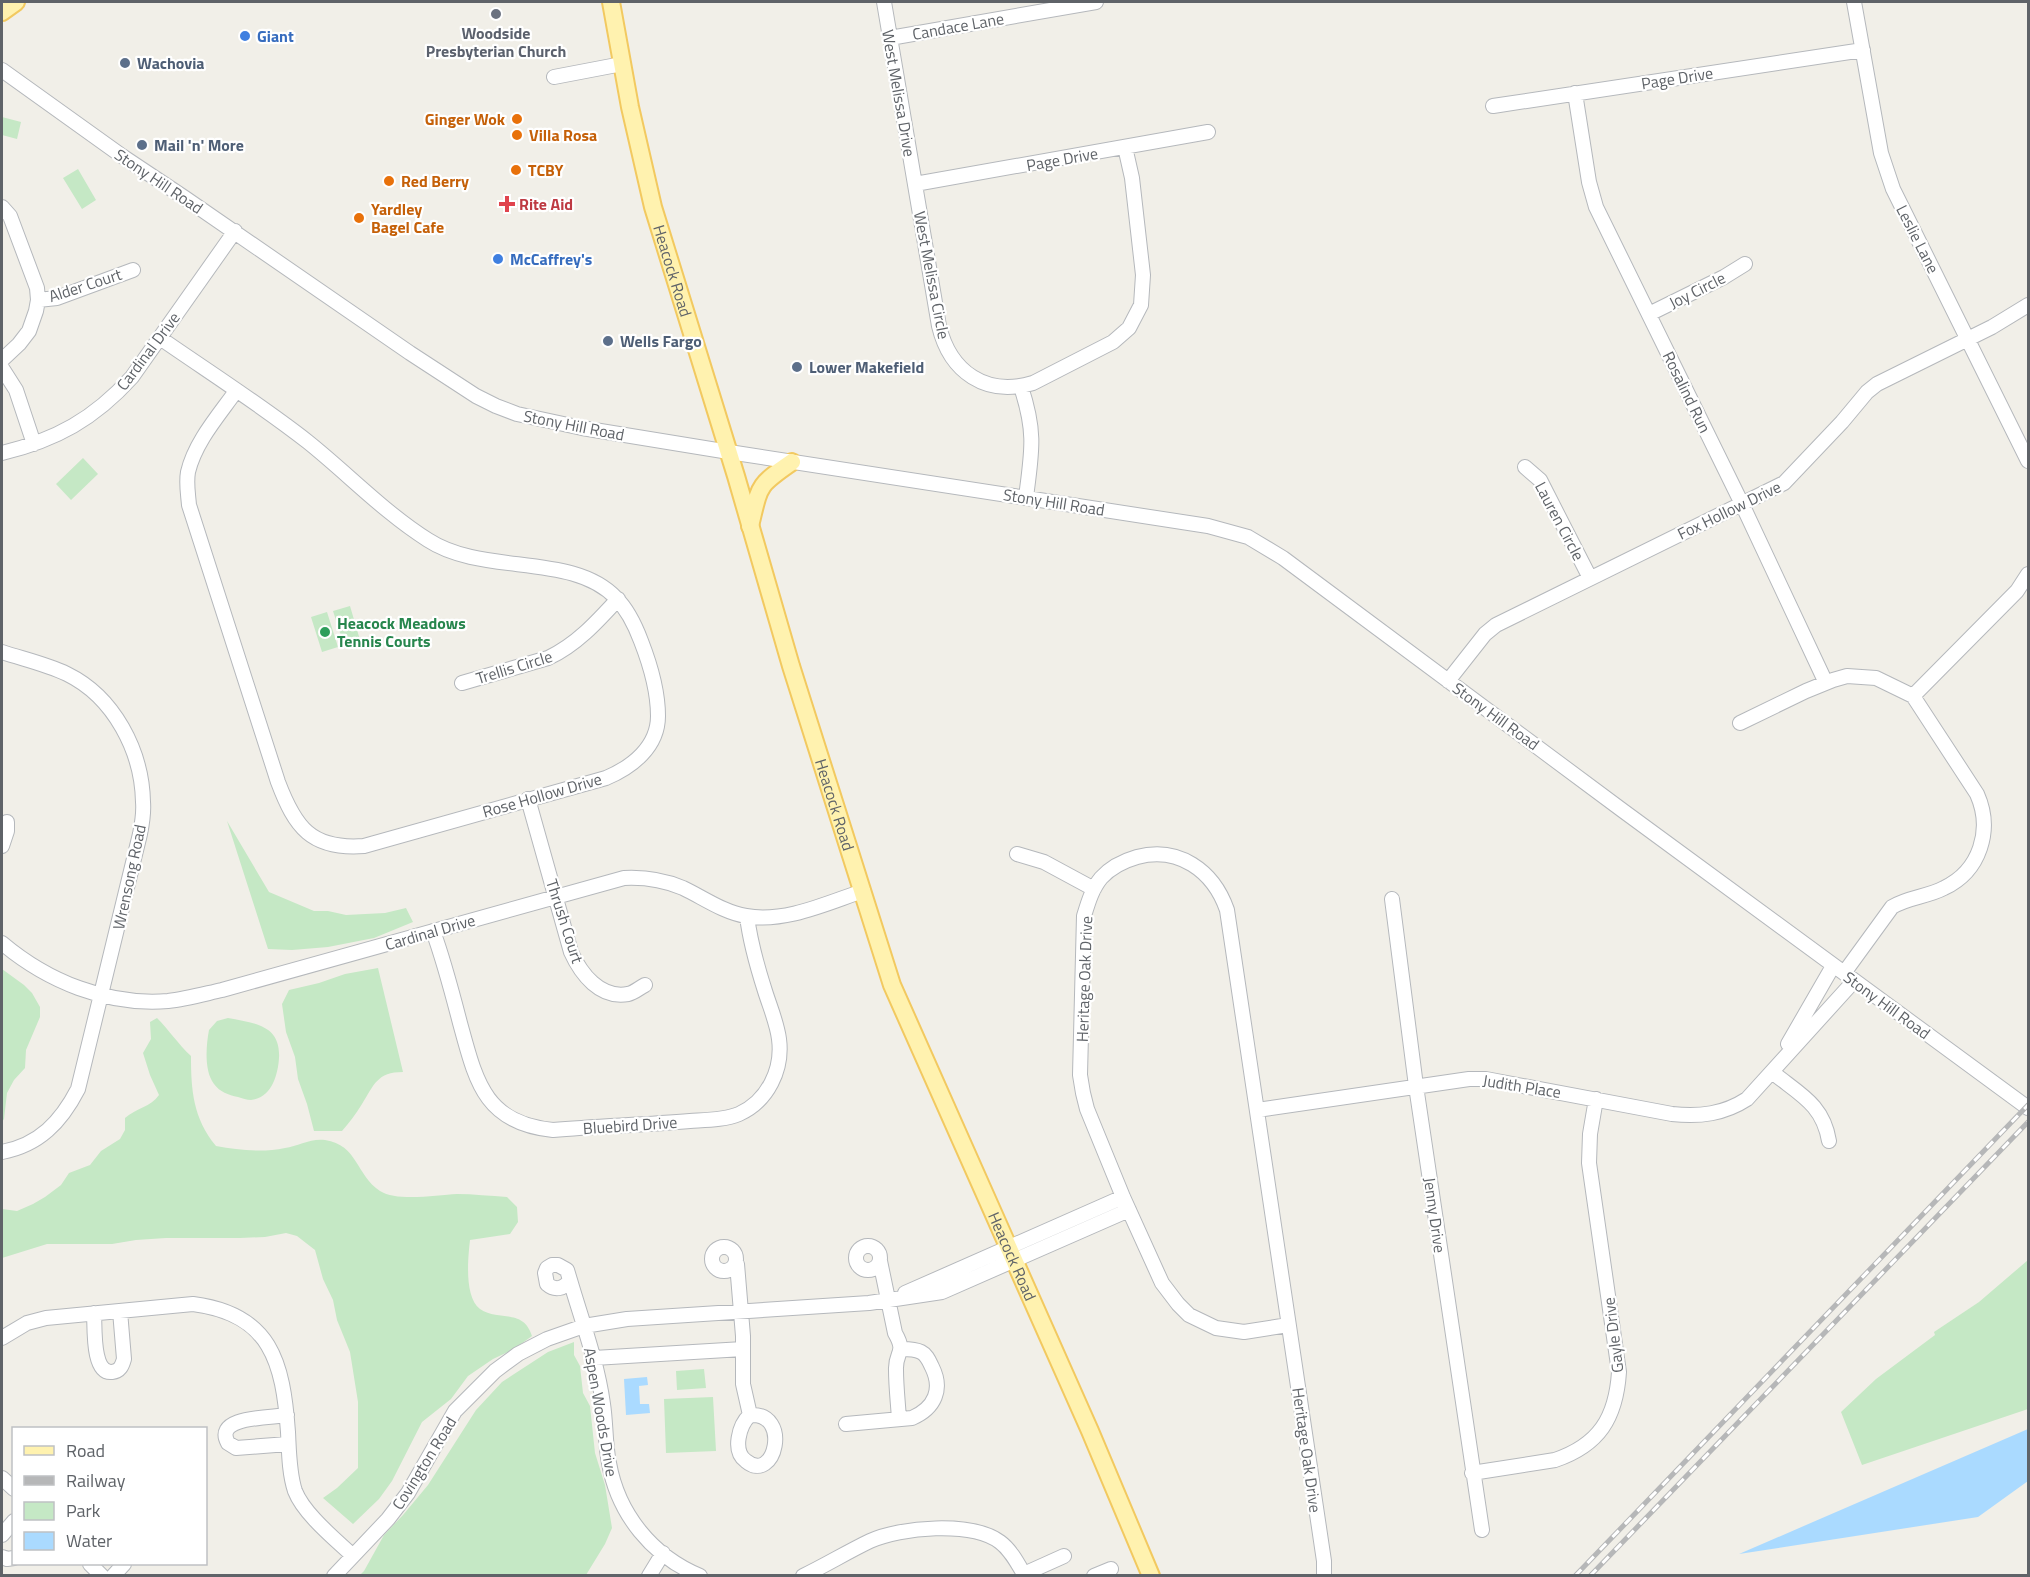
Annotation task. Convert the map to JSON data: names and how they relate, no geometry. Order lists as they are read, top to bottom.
{
  "streets": {
    "main road": ["Heacock Road"],
    "street": [
      "Candace Lane",
      "Page Drive",
      "West Melissa Drive",
      "Stony Hill Road",
      "Leslie Lane",
      "West Melissa Circle",
      "Alder Court",
      "Joy Circle",
      "Cardinal Drive",
      "Rosalind Run",
      "Fox Hollow Drive",
      "Lauren Circle",
      "Trellis Circle",
      "Rose Hollow Drive",
      "Wrensong Road",
      "Thrush Court",
      "Heritage Oak Drive",
      "Judith Place",
      "Bluebird Drive",
      "Jenny Drive",
      "Gayle Drive",
      "Aspen Woods Drive",
      "Covington Road"
    ]
  },
  "crossings": [
    ["Candace Lane", "West Melissa Drive"],
    ["Page Drive", "West Melissa Drive"],
    ["Page Drive", "Leslie Lane"],
    ["Page Drive", "West Melissa Circle"],
    ["Page Drive", "Rosalind Run"],
    ["West Melissa Drive", "West Melissa Circle"],
    ["Stony Hill Road", "Heacock Road"],
    ["Stony Hill Road", "Cardinal Drive"],
    ["Stony Hill Road", "Fox Hollow Drive"],
    ["Stony Hill Road", "Judith Place"],
    ["Leslie Lane", "Fox Hollow Drive"],
    ["Heacock Road", "Cardinal Drive"],
    ["Heacock Road", "Covington Road"],
    ["Joy Circle", "Rosalind Run"],
    ["Cardinal Drive", "Rose Hollow Drive"],
    ["Cardinal Drive", "Wrensong Road"],
    ["Cardinal Drive", "Thrush Court"],
    ["Cardinal Drive", "Bluebird Drive"],
    ["Rosalind Run", "Fox Hollow Drive"],
    ["Fox Hollow Drive", "Lauren Circle"],
    ["Trellis Circle", "Rose Hollow Drive"],
    ["Rose Hollow Drive", "Thrush Court"],
    ["Heritage Oak Drive", "Judith Place"],
    ["Heritage Oak Drive", "Covington Road"],
    ["Judith Place", "Jenny Drive"],
    ["Judith Place", "Gayle Drive"],
    ["Jenny Drive", "Gayle Drive"],
    ["Aspen Woods Drive", "Covington Road"]
  ],
  "places": {
    "other": [
      "Woodside Presbyterian Church",
      "Giant",
      "Wachovia",
      "Ginger Wok",
      "Villa Rosa",
      "Mail 'n' More",
      "TCBY",
      "Red Berry",
      "Yardley Bagel Cafe",
      "McCaffrey's",
      "Wells Fargo",
      "Lower Makefield",
      "Heacock Meadows Tennis Courts"
    ],
    "health": ["Rite Aid"]
  },
  "legend": [
    "Road",
    "Railway",
    "Park",
    "Water"
  ]
}
